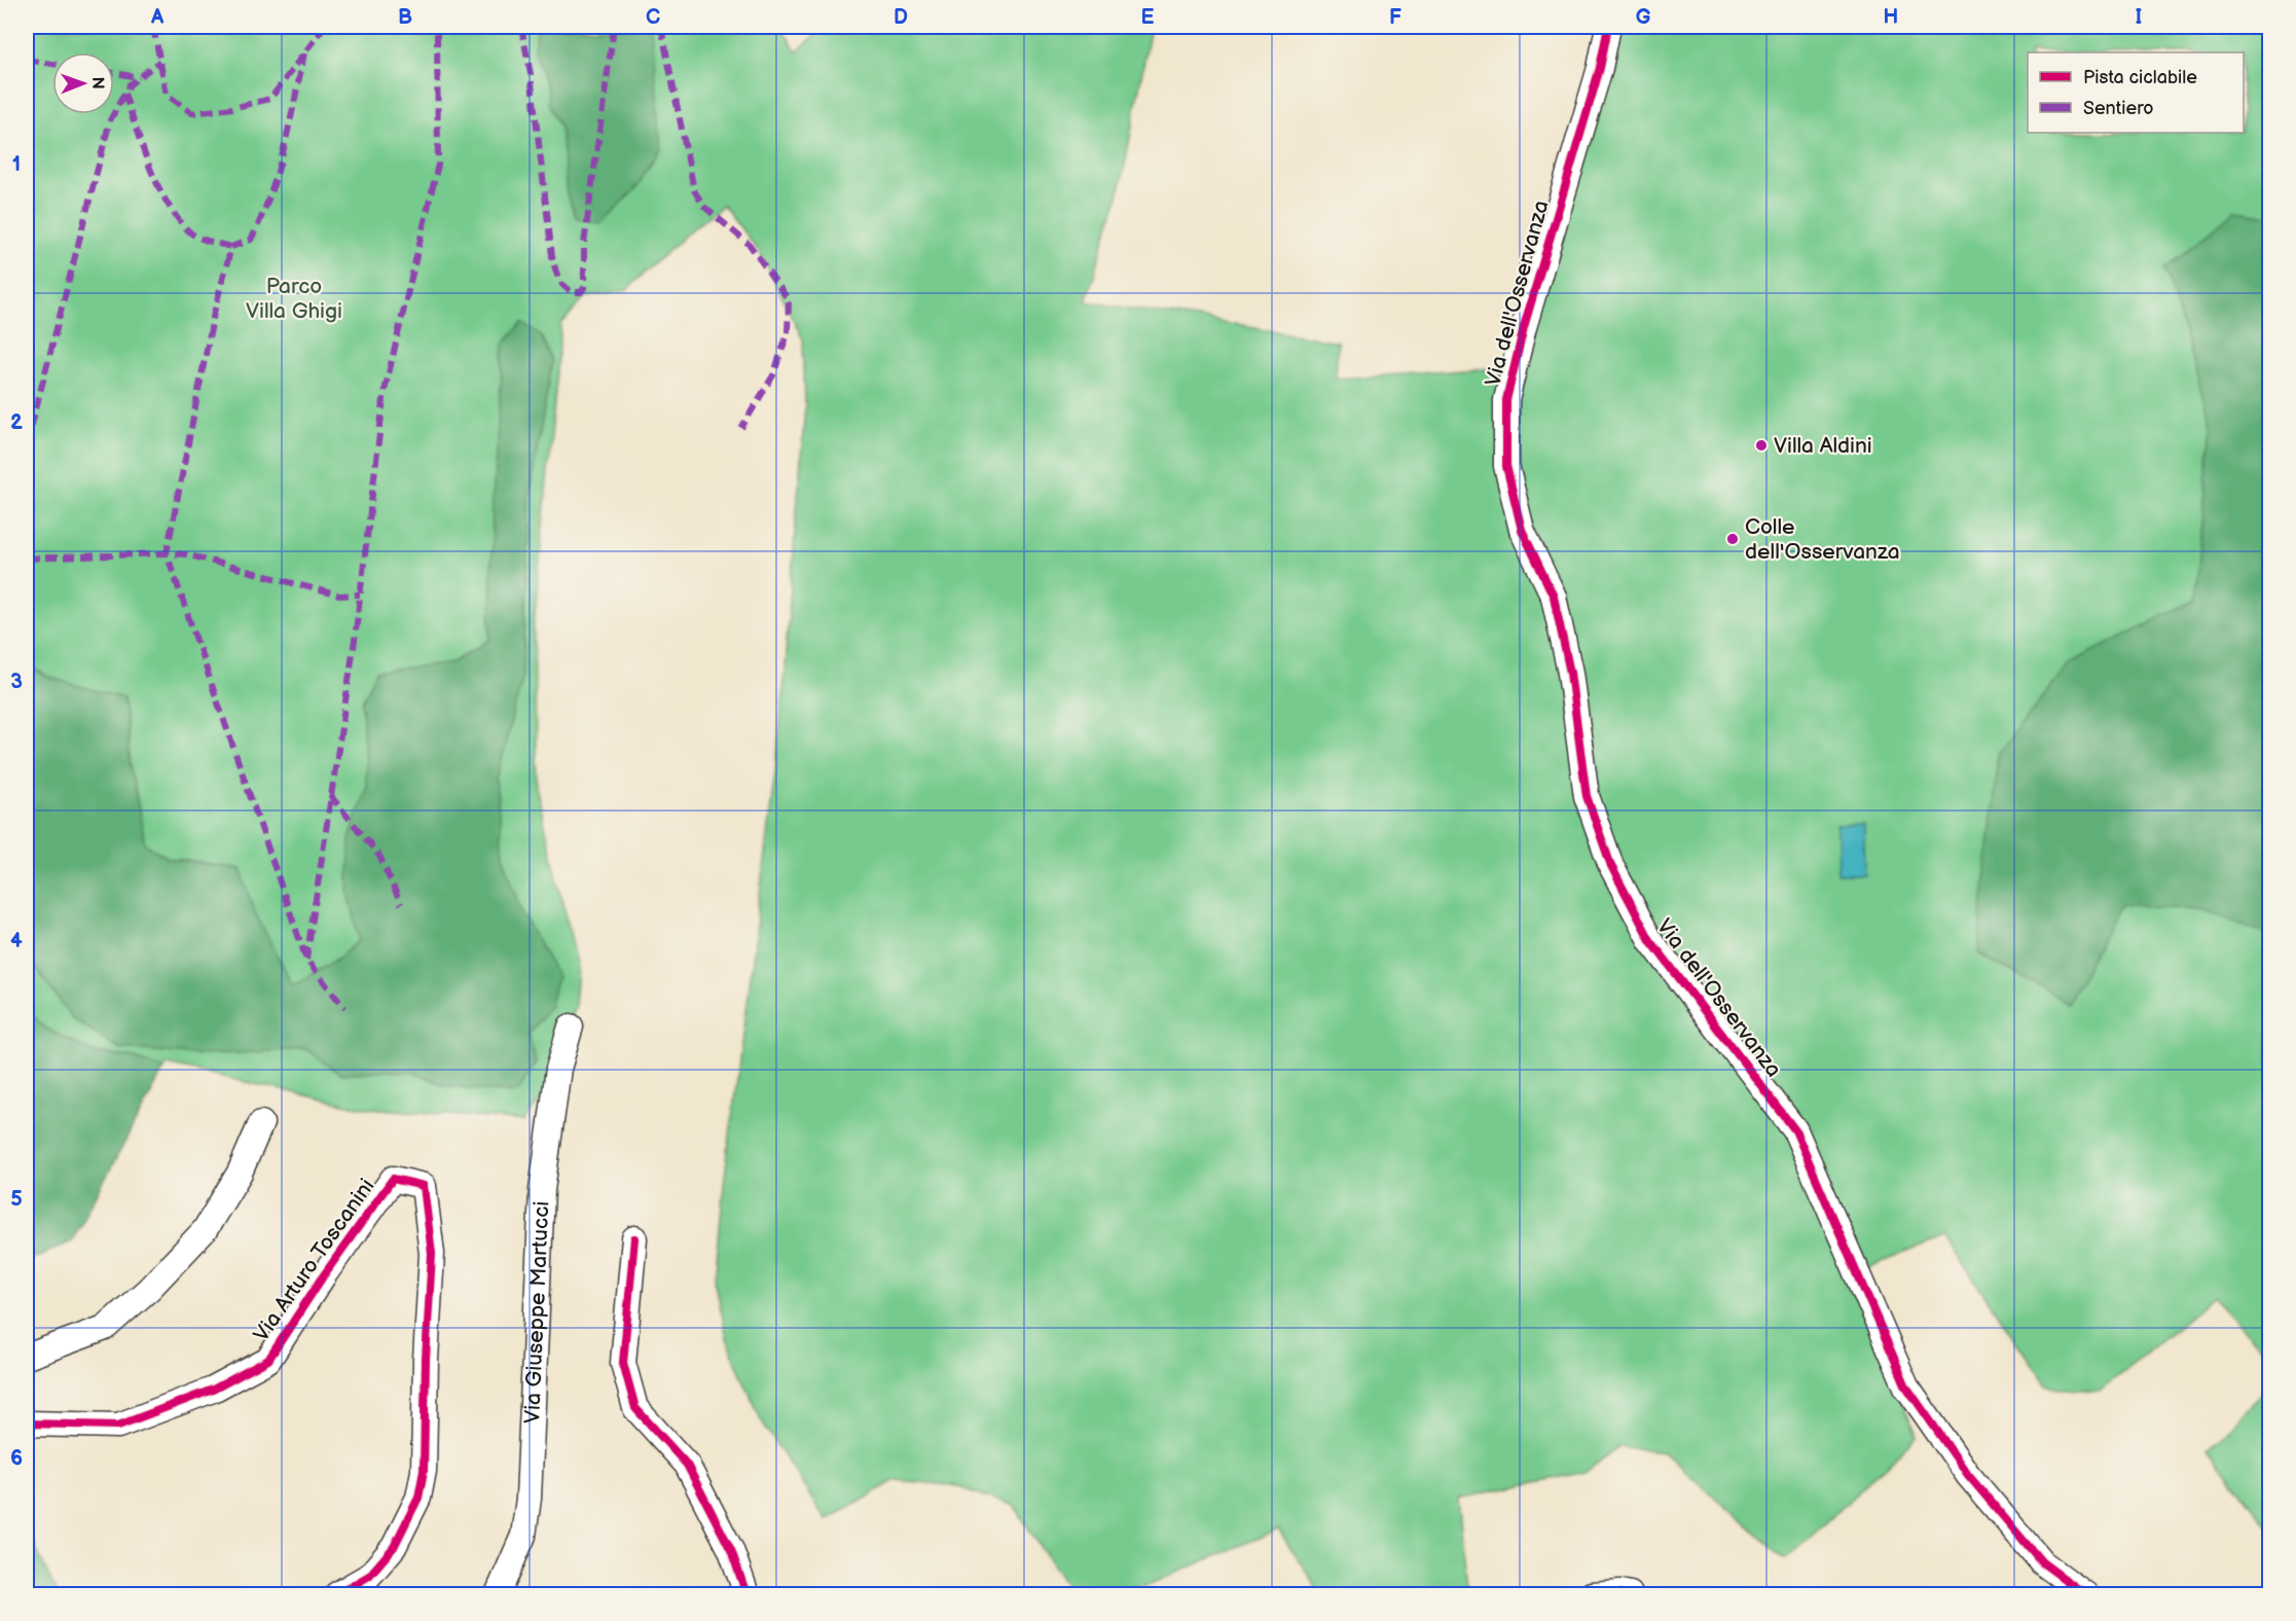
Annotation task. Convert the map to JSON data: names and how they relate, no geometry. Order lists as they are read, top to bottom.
{
  "streets": {
    "street": ["Via dell'Osservanza", "Via Arturo Toscanini", "Via Giuseppe Martucci"]
  },
  "parks": ["Parco Villa Ghigi"],
  "places": ["Villa Aldini", "Colle dell'Osservanza"],
  "legend": ["Pista ciclabile", "Sentiero"],
  "north": "right",
  "grid": {
    "columns": [
      "A",
      "B",
      "C",
      "D",
      "E",
      "F",
      "G",
      "H",
      "I"
    ],
    "rows": [
      "1",
      "2",
      "3",
      "4",
      "5",
      "6"
    ]
  }
}
